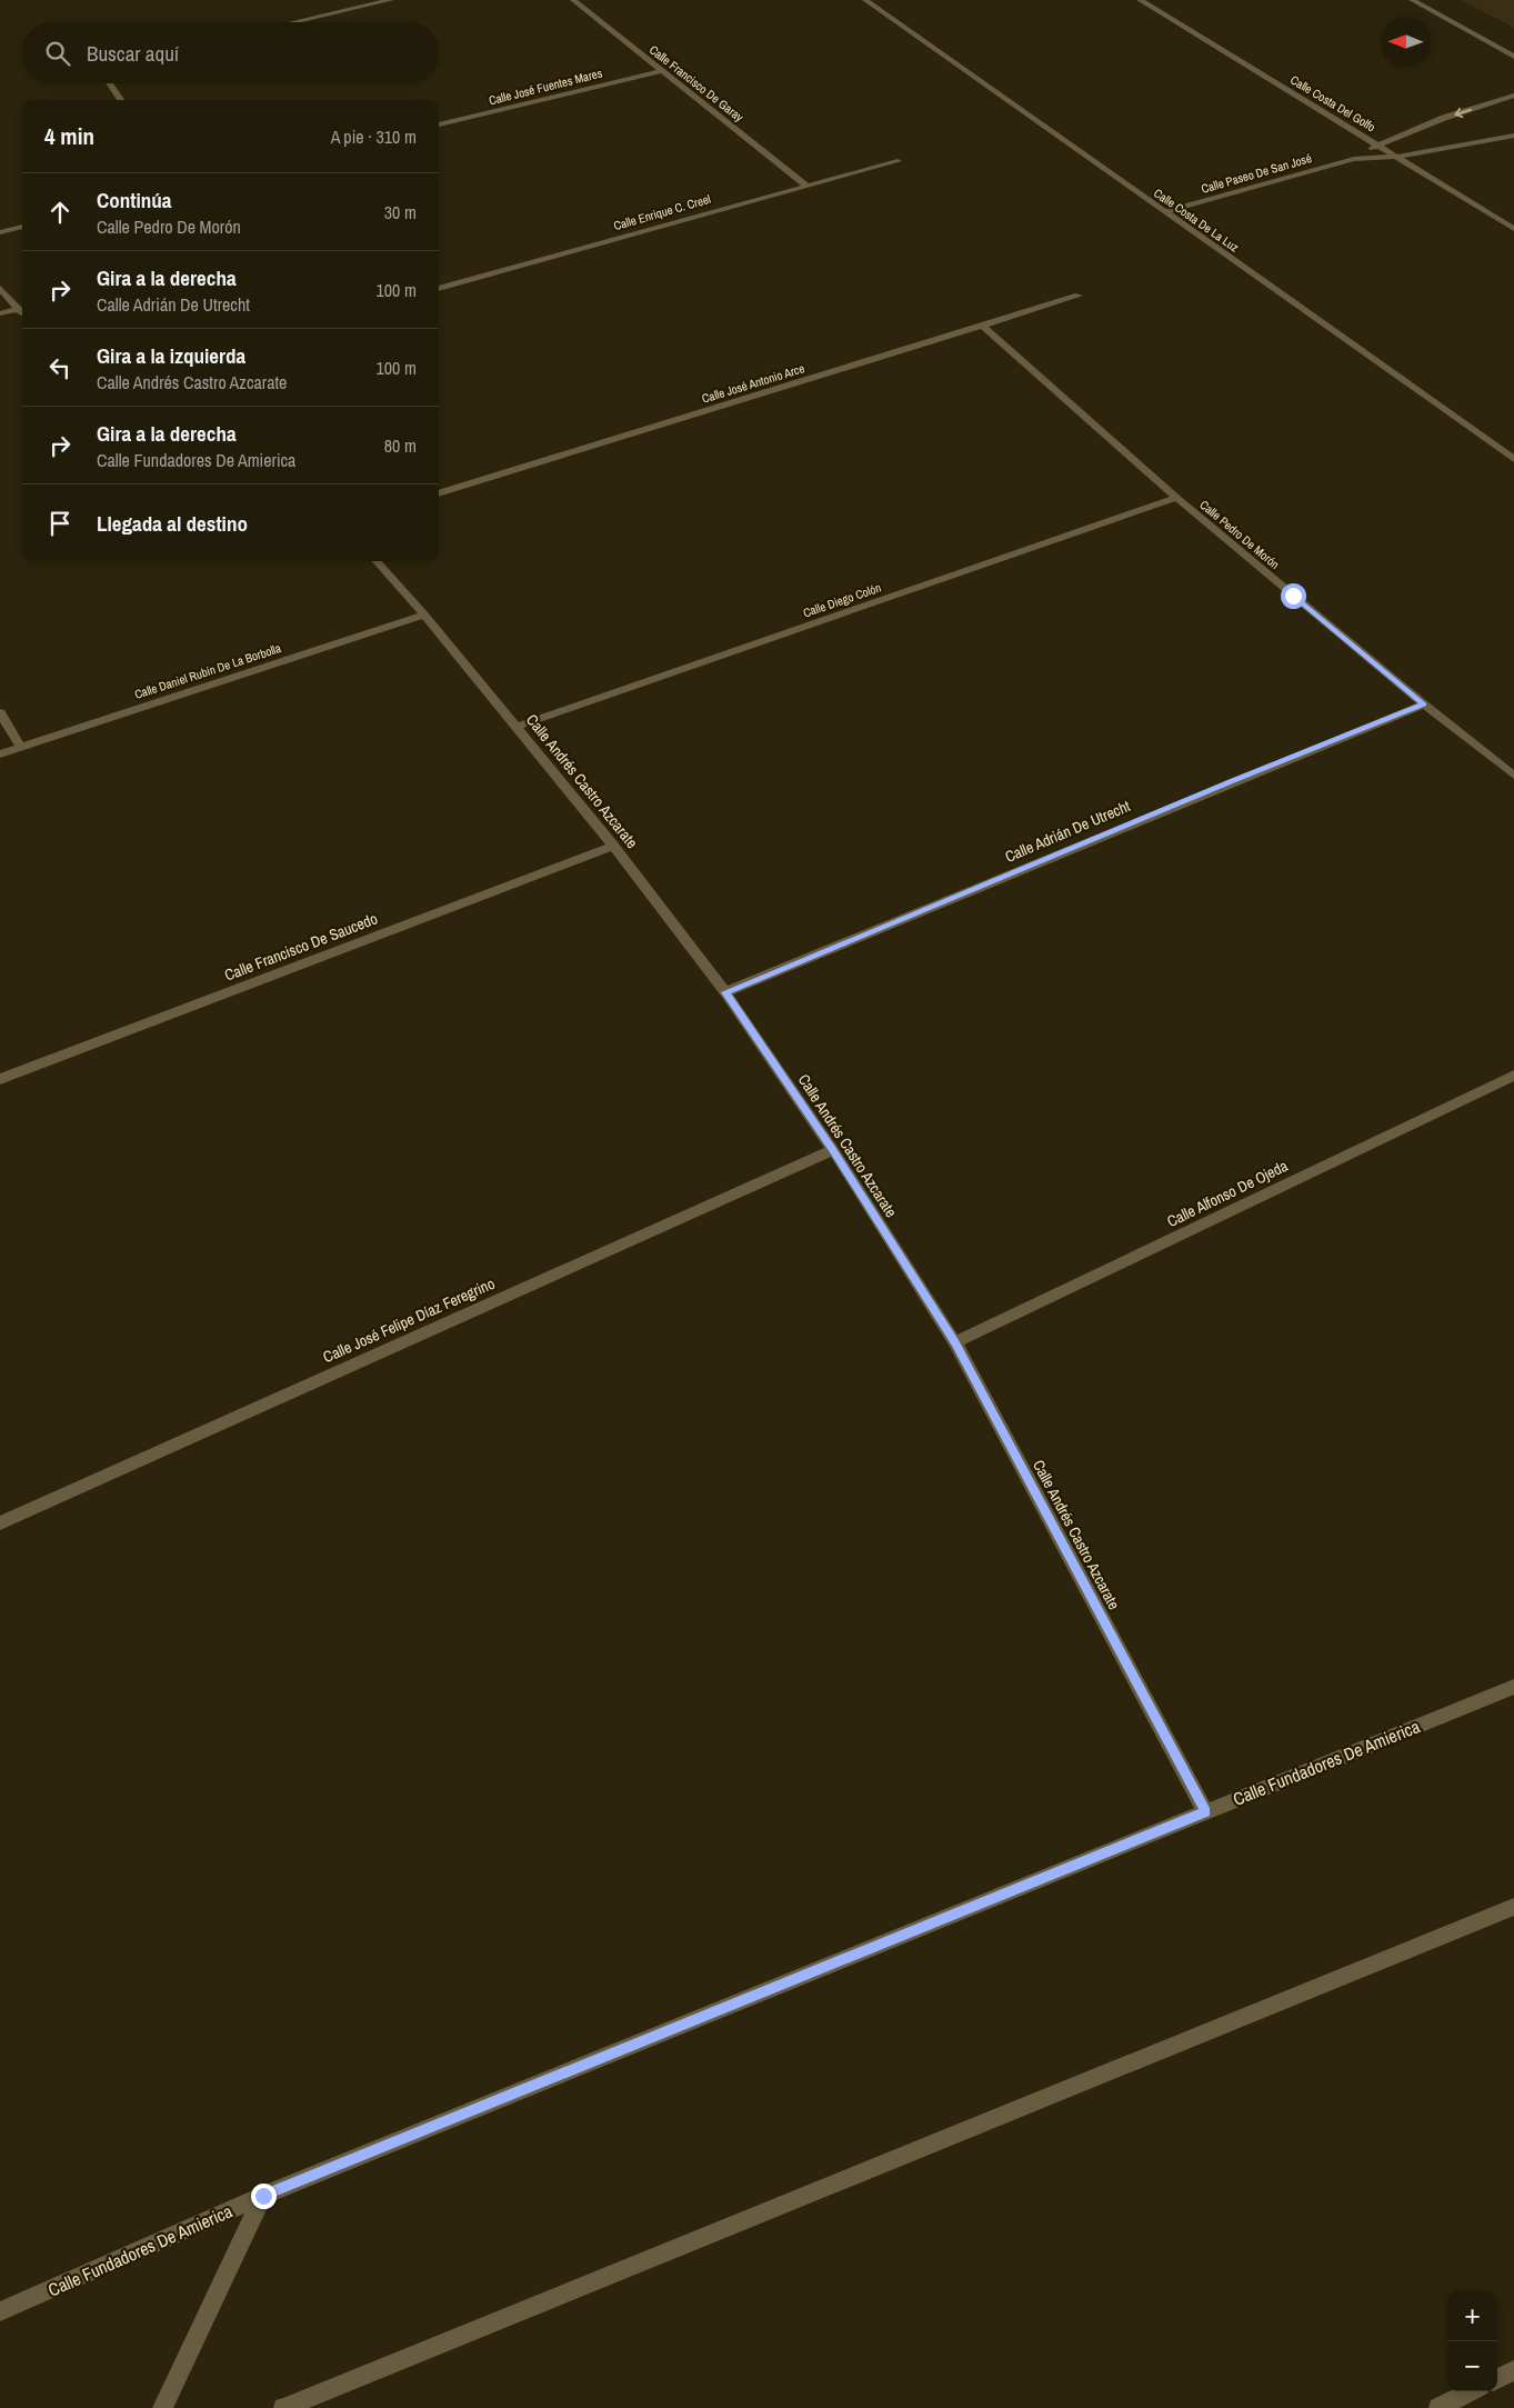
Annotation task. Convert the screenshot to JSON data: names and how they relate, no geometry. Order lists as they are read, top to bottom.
{
  "streets": {
    "street": [
      "Calle Francisco De Garay",
      "Calle José Fuentes Mares",
      "Calle Costa Del Golfo",
      "Calle Paseo De San José",
      "Calle Enrique C. Creel",
      "Calle Costa De La Luz",
      "Calle José Antonio Arce",
      "Calle Pedro De Morón",
      "Calle Diego Colón",
      "Calle Daniel Rubín De La Borbolla",
      "Calle Andrés Castro Azcarate",
      "Calle Adrián De Utrecht",
      "Calle Francisco De Saucedo",
      "Calle Alfonso De Ojeda",
      "Calle José Felipe Díaz Feregrino",
      "Calle Fundadores De Amierica"
    ]
  },
  "crossings": [
    ["Calle Francisco De Garay", "Calle José Fuentes Mares"],
    ["Calle Francisco De Garay", "Calle Enrique C. Creel"],
    ["Calle Costa Del Golfo", "Calle Paseo De San José"],
    ["Calle Paseo De San José", "Calle Costa De La Luz"],
    ["Calle José Antonio Arce", "Calle Pedro De Morón"],
    ["Calle Pedro De Morón", "Calle Diego Colón"],
    ["Calle Pedro De Morón", "Calle Adrián De Utrecht"],
    ["Calle Diego Colón", "Calle Andrés Castro Azcarate"],
    ["Calle Daniel Rubín De La Borbolla", "Calle Andrés Castro Azcarate"],
    ["Calle Andrés Castro Azcarate", "Calle Adrián De Utrecht"],
    ["Calle Andrés Castro Azcarate", "Calle Francisco De Saucedo"],
    ["Calle Andrés Castro Azcarate", "Calle Alfonso De Ojeda"],
    ["Calle Andrés Castro Azcarate", "Calle José Felipe Díaz Feregrino"],
    ["Calle Andrés Castro Azcarate", "Calle Fundadores De Amierica"]
  ],
  "north": "left",
  "page": {
    "search": "Buscar aquí",
    "heading": ["4 min", "A pie · 310 m"],
    "list": [
      ["Continúa", "Calle Pedro De Morón", "30 m"],
      ["Gira a la derecha", "Calle Adrián De Utrecht", "100 m"],
      ["Gira a la izquierda", "Calle Andrés Castro Azcarate", "100 m"],
      ["Gira a la derecha", "Calle Fundadores De Amierica", "80 m"],
      "Llegada al destino"
    ],
    "map_buttons": ["+", "−"]
  }
}
